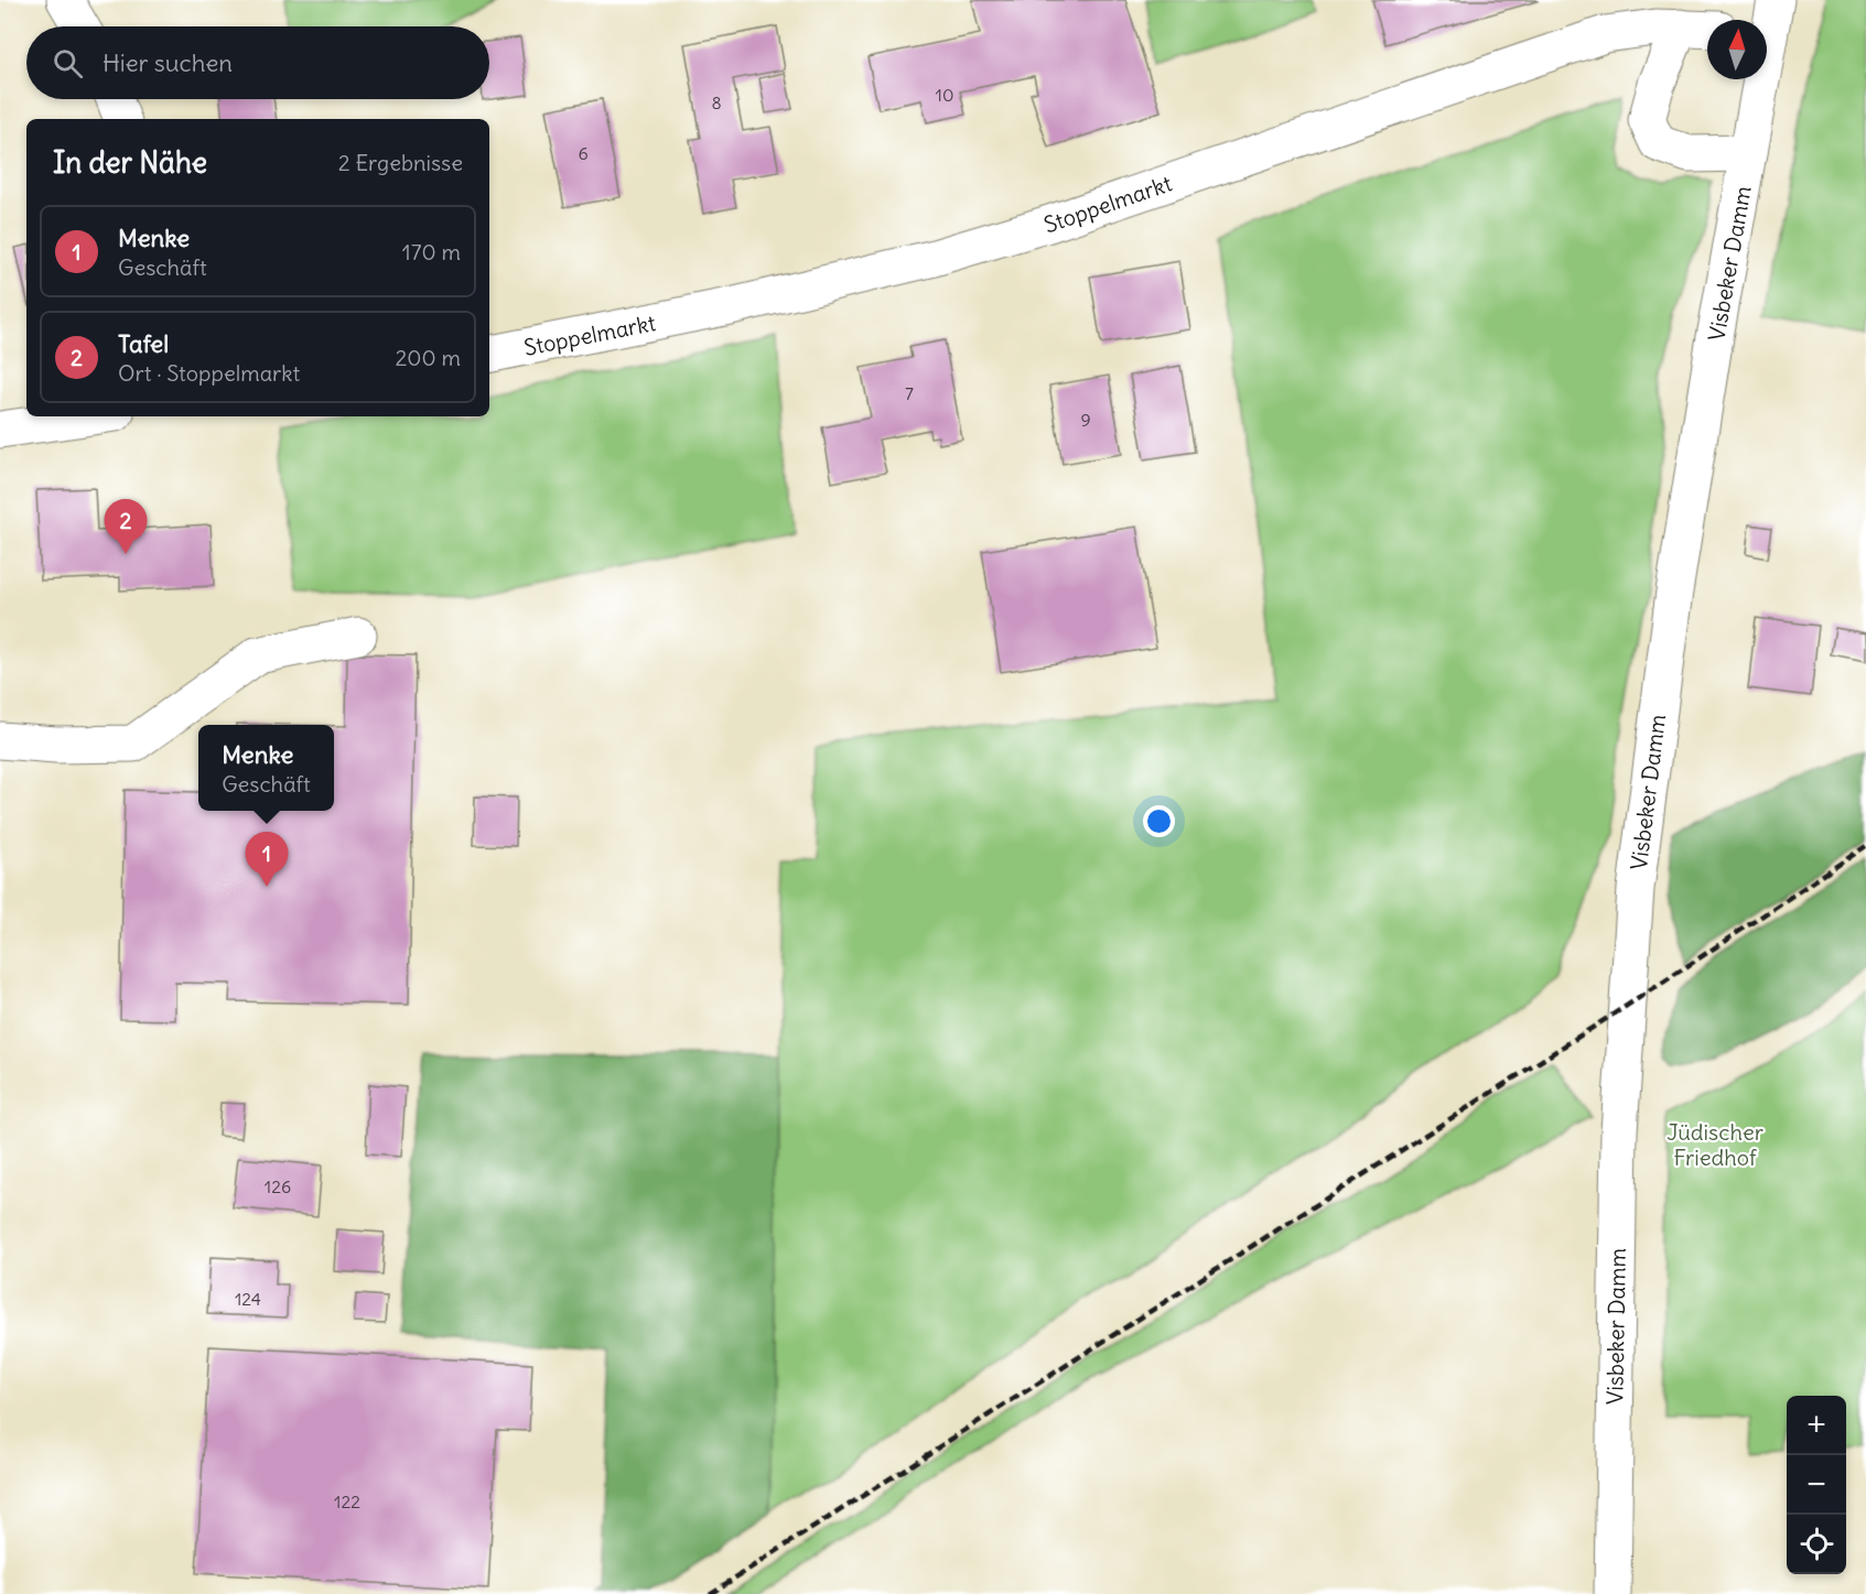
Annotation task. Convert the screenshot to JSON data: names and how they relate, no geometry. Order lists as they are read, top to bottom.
{
  "streets": {
    "street": ["Stoppelmarkt", "Visbeker Damm"]
  },
  "parks": ["Jüdischer Friedhof"],
  "house_numbers": [
    "10",
    "8",
    "6",
    "7",
    "9",
    "126",
    "124",
    "122"
  ],
  "north": "top",
  "page": {
    "search": "Hier suchen",
    "heading": ["In der Nähe", "2 Ergebnisse"],
    "list": [
      {
        "mark": "1",
        "name": "Menke",
        "note": "Geschäft",
        "value": "170 m"
      },
      {
        "mark": "2",
        "name": "Tafel",
        "note": "Ort · Stoppelmarkt",
        "value": "200 m"
      }
    ],
    "pins": ["2", "1"],
    "popup": ["Menke", "Geschäft"],
    "map_buttons": ["+", "−"]
  }
}
